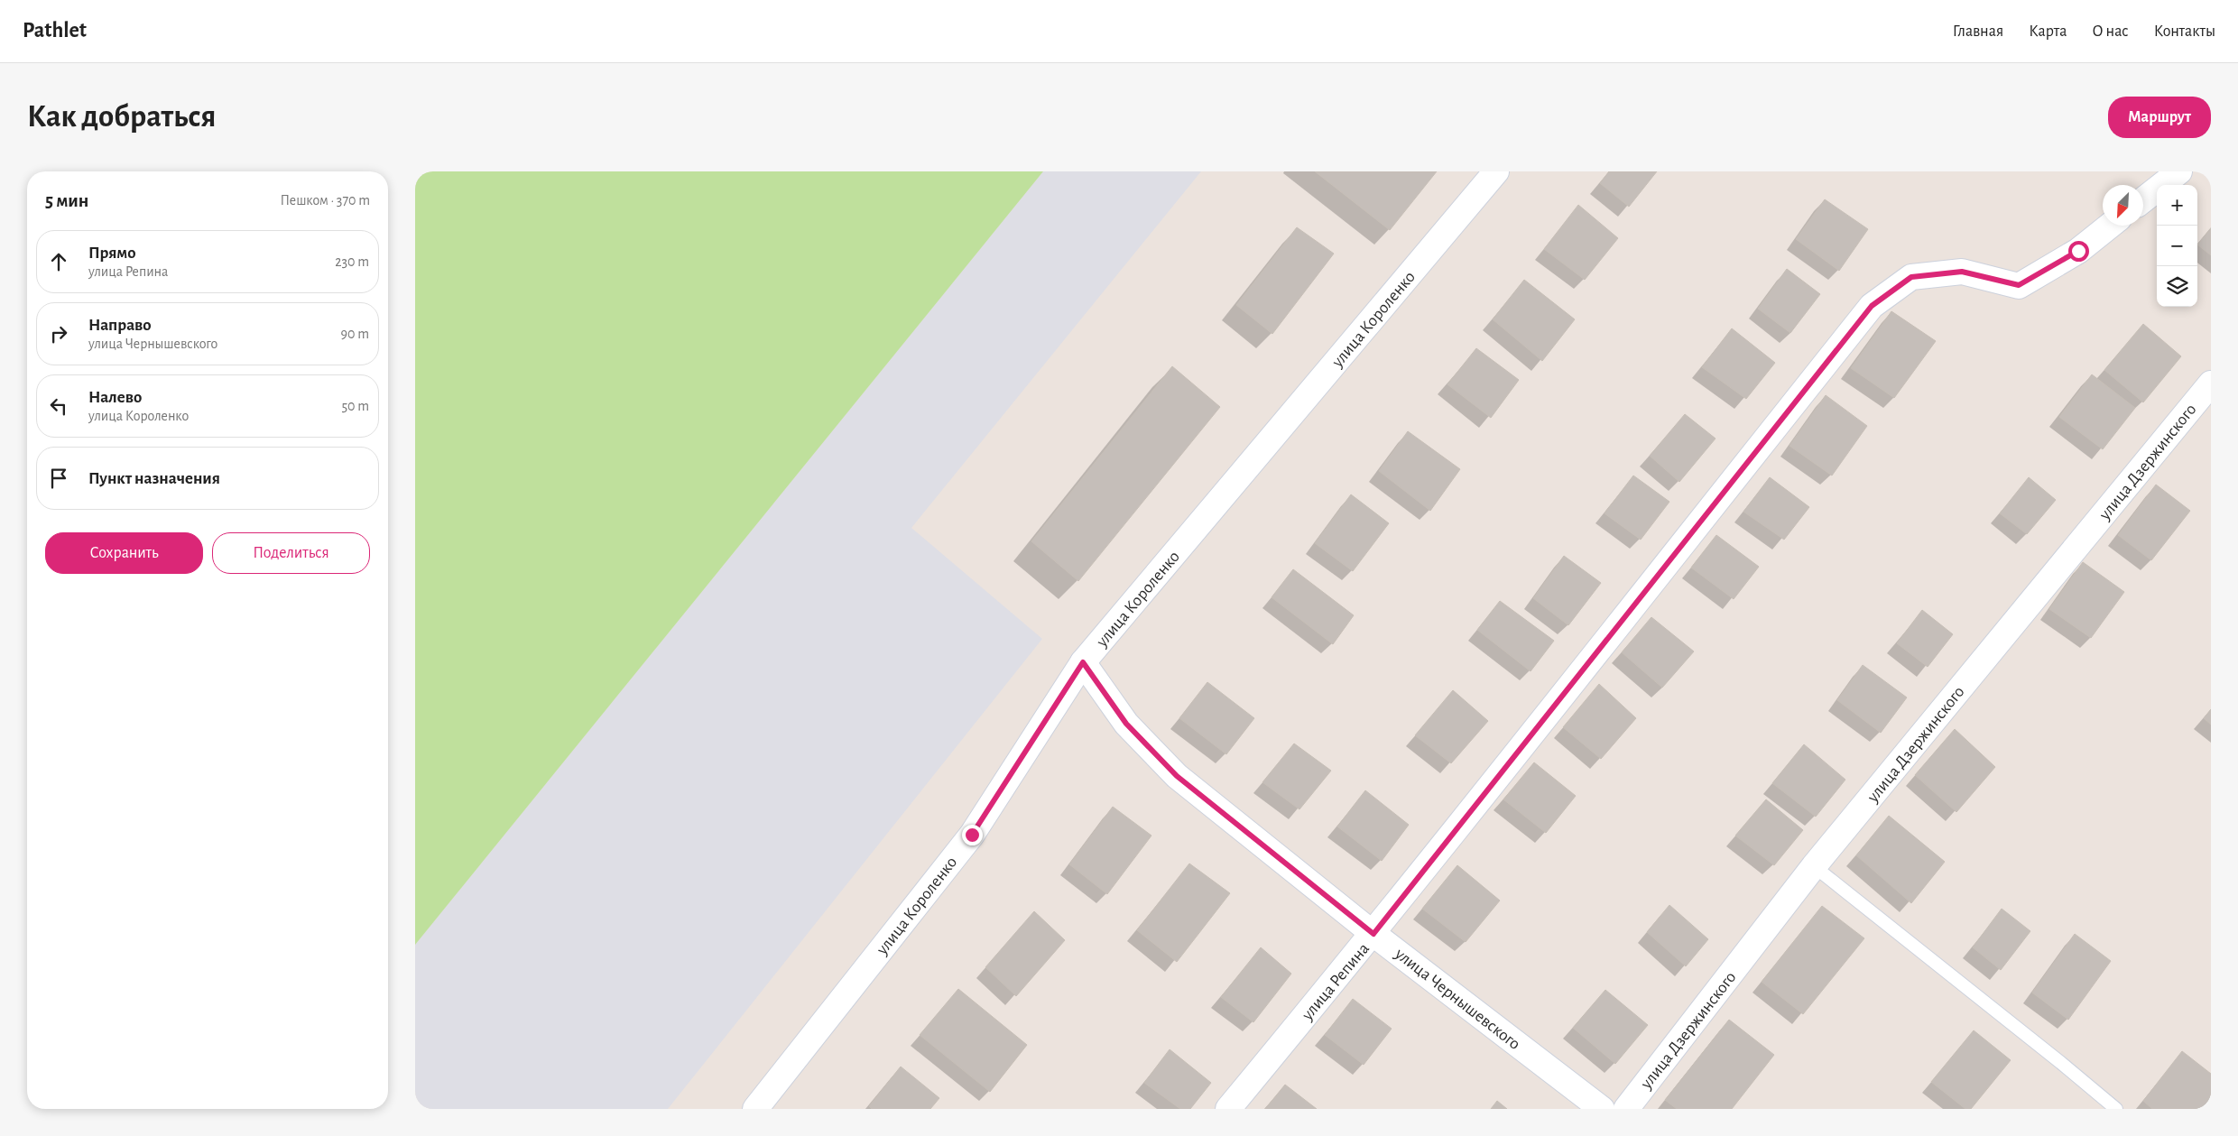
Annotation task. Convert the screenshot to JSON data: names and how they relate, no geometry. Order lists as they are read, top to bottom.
{
  "streets": {
    "street": [
      "улица Короленко",
      "улица Дзержинского",
      "улица Репина",
      "улица Чернышевского"
    ]
  },
  "crossings": [
    ["улица Короленко", "улица Чернышевского"],
    ["улица Репина", "улица Чернышевского"]
  ],
  "north": "bottom left",
  "page": {
    "header": "Pathlet",
    "nav": [
      "Главная",
      "Карта",
      "О нас",
      "Контакты"
    ],
    "buttons": [
      "Маршрут",
      ["Сохранить", "Поделиться"]
    ],
    "title": "Как добраться",
    "heading": ["5 мин", "Пешком · 370 m"],
    "map_buttons": ["+", "−"],
    "list": [
      ["Прямо", "улица Репина", "230 m"],
      ["Направо", "улица Чернышевского", "90 m"],
      ["Налево", "улица Короленко", "50 m"],
      "Пункт назначения"
    ]
  }
}
